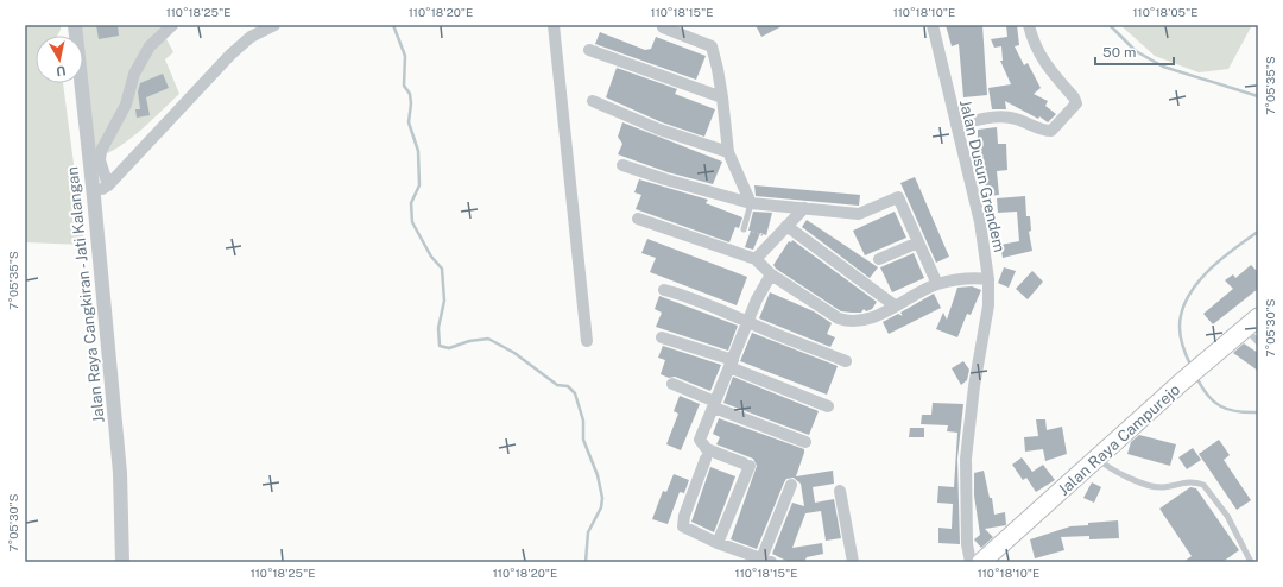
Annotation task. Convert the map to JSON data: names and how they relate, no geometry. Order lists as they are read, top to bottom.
{
  "streets": {
    "main road": ["Jalan Raya Campurejo"],
    "street": ["Jalan Dusun Grendem", "Jalan Raya Cangkiran - Jati Kalangan"]
  },
  "scale_bar": "50 m",
  "north": "bottom",
  "coordinates": [
    "110°18'25\"E",
    "110°18'20\"E",
    "110°18'15\"E",
    "110°18'10\"E",
    "110°18'05\"E",
    "7°05'35\"S",
    "7°05'30\"S"
  ]
}
